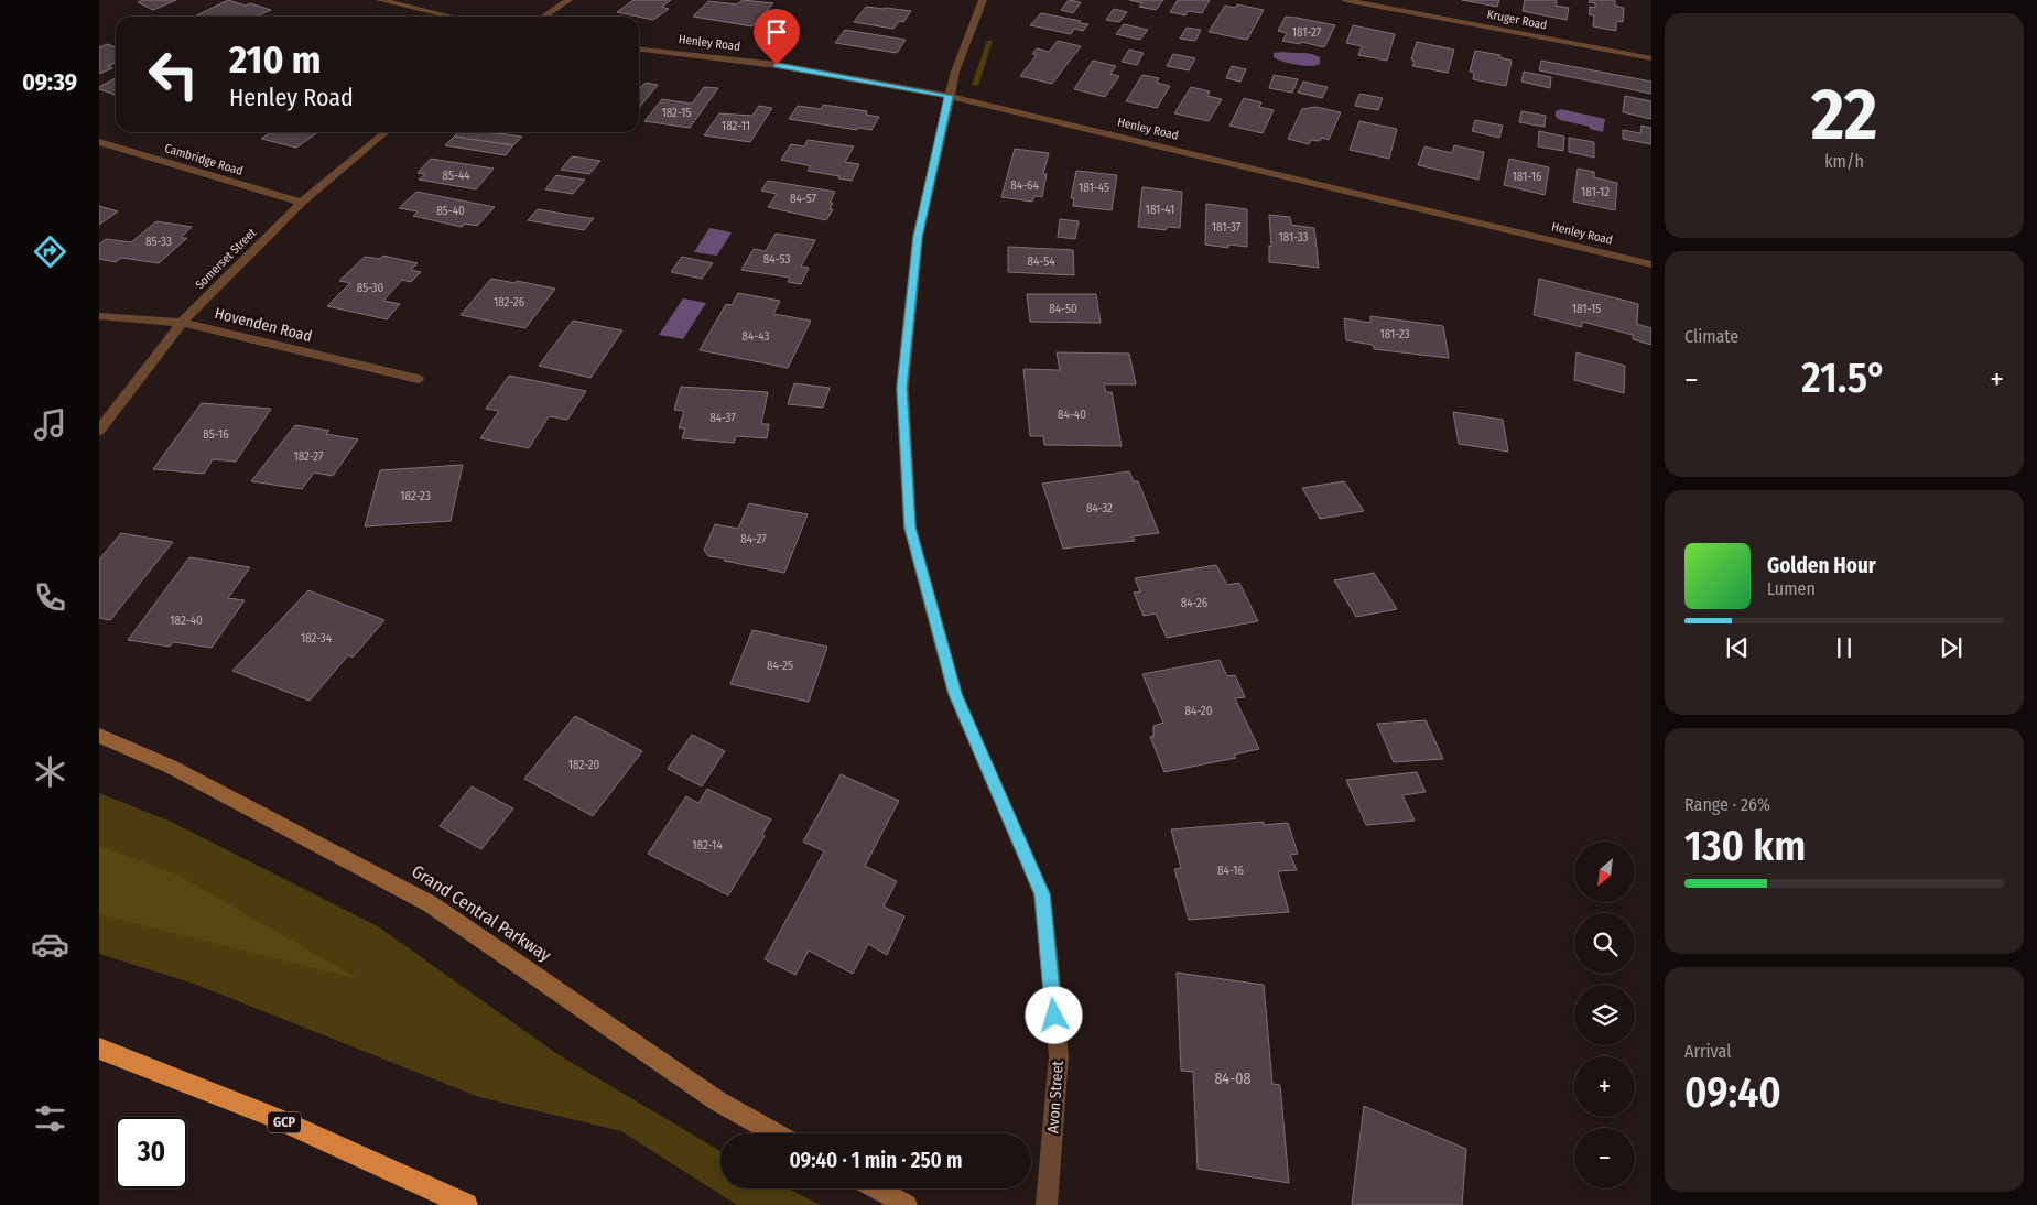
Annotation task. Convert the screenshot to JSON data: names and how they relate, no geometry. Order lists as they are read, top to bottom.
{
  "streets": {
    "highway": ["GCP"],
    "main road": ["Grand Central Parkway"],
    "street": [
      "Kruger Road",
      "Henley Road",
      "Cambridge Road",
      "Somerset Street",
      "Hovenden Road",
      "Avon Street"
    ]
  },
  "crossings": [
    ["Henley Road", "Avon Street"],
    ["Cambridge Road", "Somerset Street"],
    ["Somerset Street", "Hovenden Road"]
  ],
  "house_numbers": [
    "181-27",
    "182-15",
    "182-11",
    "85-44",
    "181-16",
    "84-64",
    "181-45",
    "181-12",
    "84-57",
    "181-41",
    "85-40",
    "181-37",
    "181-33",
    "85-33",
    "84-53",
    "84-54",
    "85-30",
    "182-26",
    "84-50",
    "181-15",
    "181-23",
    "84-43",
    "84-40",
    "84-37",
    "85-16",
    "182-27",
    "182-23",
    "84-32",
    "84-27",
    "84-26",
    "182-40",
    "182-34",
    "84-25",
    "84-20",
    "182-20",
    "182-14",
    "84-16",
    "84-08"
  ],
  "north": "bottom left",
  "page": {
    "tabs": "09:39",
    "tile": [
      ["22", "km/h"],
      "Climate",
      ["Range · 26%", "130 km"],
      ["Arrival", "09:40"]
    ],
    "turn": ["210 m", "Henley Road"],
    "heat": ["−", "21.5°", "+"],
    "song": ["Golden Hour", "Lumen"],
    "map_buttons": ["+", "−"],
    "limit": "30",
    "trip": "09:40 · 1 min · 250 m"
  }
}
